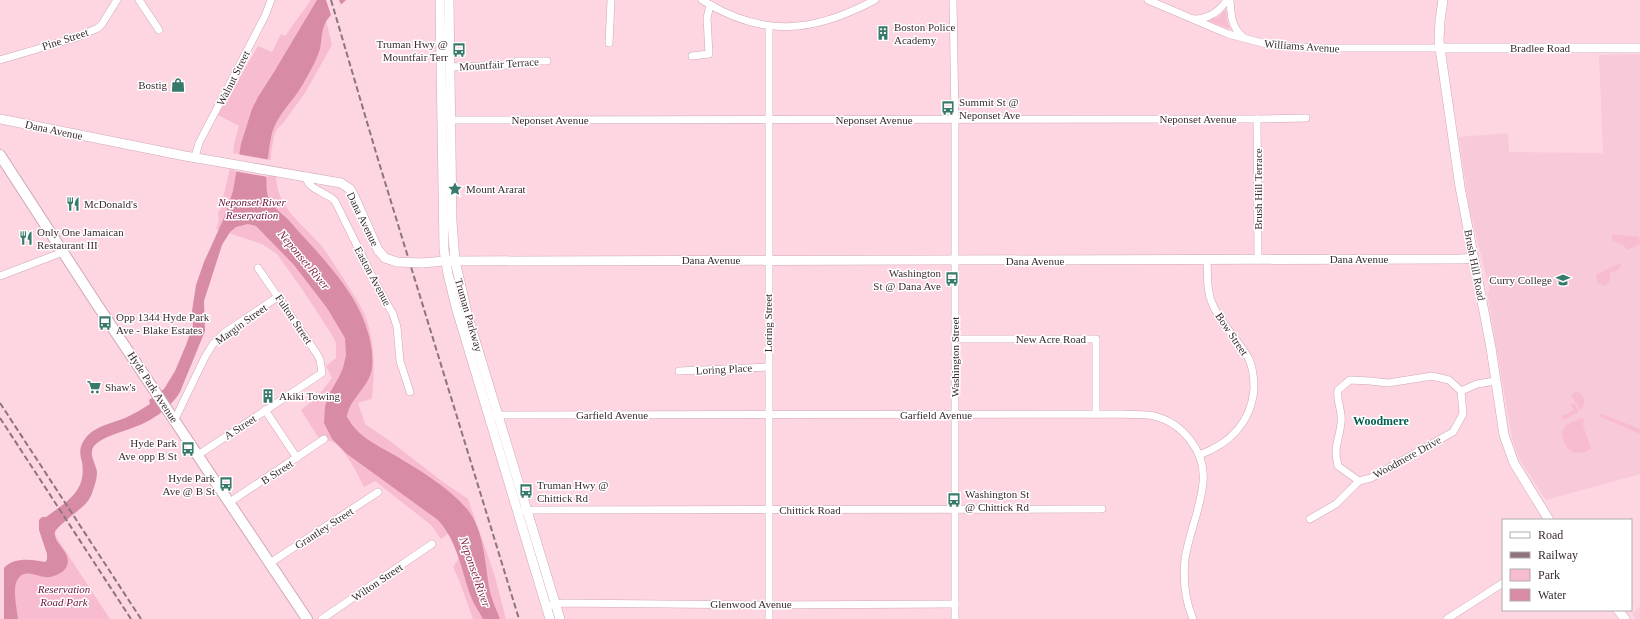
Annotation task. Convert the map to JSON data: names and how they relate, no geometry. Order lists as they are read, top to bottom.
{
  "streets": {
    "main road": ["Hyde Park Avenue"],
    "street": [
      "Pine Street",
      "Williams Avenue",
      "Bradlee Road",
      "Mountfair Terrace",
      "Walnut Street",
      "Neponset Avenue",
      "Dana Avenue",
      "Brush Hill Terrace",
      "Brush Hill Road",
      "Easton Avenue",
      "Truman Parkway",
      "Fulton Street",
      "Loring Street",
      "Margin Street",
      "Bow Street",
      "New Acre Road",
      "Washington Street",
      "Loring Place",
      "Garfield Avenue",
      "A Street",
      "Woodmere Drive",
      "B Street",
      "Chittick Road",
      "Grantley Street",
      "Wilton Street",
      "Glenwood Avenue"
    ]
  },
  "crossings": [
    ["Williams Avenue", "Bradlee Road"],
    ["Williams Avenue", "Brush Hill Road"],
    ["Bradlee Road", "Brush Hill Road"],
    ["Mountfair Terrace", "Truman Parkway"],
    ["Walnut Street", "Dana Avenue"],
    ["Neponset Avenue", "Brush Hill Terrace"],
    ["Neponset Avenue", "Truman Parkway"],
    ["Neponset Avenue", "Loring Street"],
    ["Neponset Avenue", "Washington Street"],
    ["Dana Avenue", "Brush Hill Terrace"],
    ["Dana Avenue", "Brush Hill Road"],
    ["Dana Avenue", "Easton Avenue"],
    ["Dana Avenue", "Truman Parkway"],
    ["Dana Avenue", "Loring Street"],
    ["Dana Avenue", "Bow Street"],
    ["Dana Avenue", "Washington Street"],
    ["Truman Parkway", "Garfield Avenue"],
    ["Truman Parkway", "Chittick Road"],
    ["Truman Parkway", "Glenwood Avenue"],
    ["Fulton Street", "Margin Street"],
    ["Fulton Street", "A Street"],
    ["Loring Street", "Loring Place"],
    ["Loring Street", "Garfield Avenue"],
    ["Loring Street", "Chittick Road"],
    ["Loring Street", "Glenwood Avenue"],
    ["Margin Street", "Hyde Park Avenue"],
    ["Bow Street", "Garfield Avenue"],
    ["New Acre Road", "Washington Street"],
    ["New Acre Road", "Garfield Avenue"],
    ["Washington Street", "Garfield Avenue"],
    ["Washington Street", "Chittick Road"],
    ["Washington Street", "Glenwood Avenue"],
    ["Hyde Park Avenue", "A Street"],
    ["Hyde Park Avenue", "B Street"],
    ["Hyde Park Avenue", "Grantley Street"]
  ],
  "districts": ["Woodmere"],
  "water": ["Neponset River"],
  "parks": ["Neponset River Reservation", "Reservation Road Park"],
  "places": {
    "building": ["Boston Police Academy", "Akiki Towing"],
    "bus stop": [
      "Truman Hwy @ Mountfair Terr",
      "Summit St @ Neponset Ave",
      "Washington St @ Dana Ave",
      "Opp 1344 Hyde Park Ave - Blake Estates",
      "Hyde Park Ave opp B St",
      "Hyde Park Ave @ B St",
      "Truman Hwy @ Chittick Rd",
      "Washington St @ Chittick Rd"
    ],
    "shop": ["Bostig"],
    "place": ["Mount Ararat"],
    "restaurant": ["McDonald's", "Only One Jamaican Restaurant III"],
    "school or university": ["Curry College"],
    "supermarket": ["Shaw's"]
  },
  "legend": [
    "Road",
    "Railway",
    "Park",
    "Water"
  ]
}
